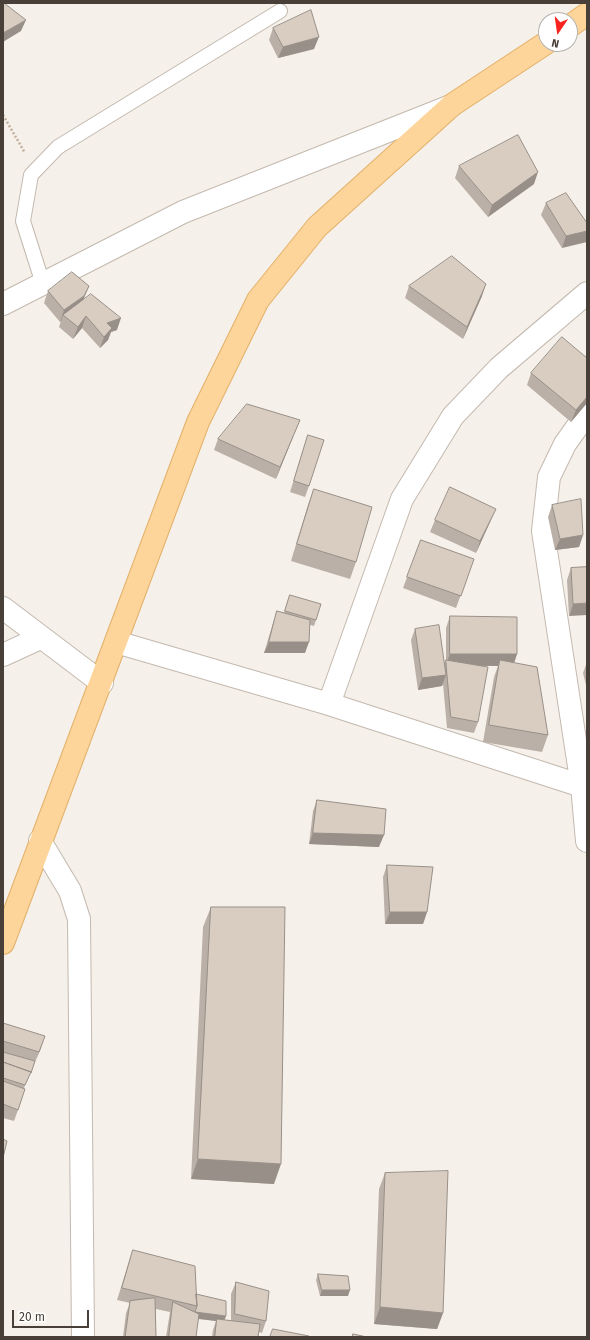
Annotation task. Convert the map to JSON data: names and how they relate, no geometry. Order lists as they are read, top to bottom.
{
  "scale_bar": "20 m",
  "north": "bottom"
}
